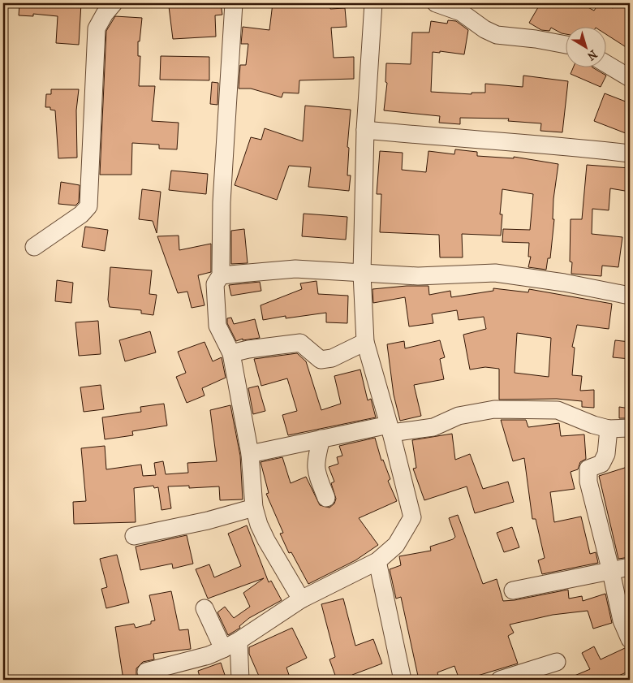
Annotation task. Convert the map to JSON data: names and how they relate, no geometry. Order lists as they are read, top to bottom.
{
  "north": "bottom right"
}
